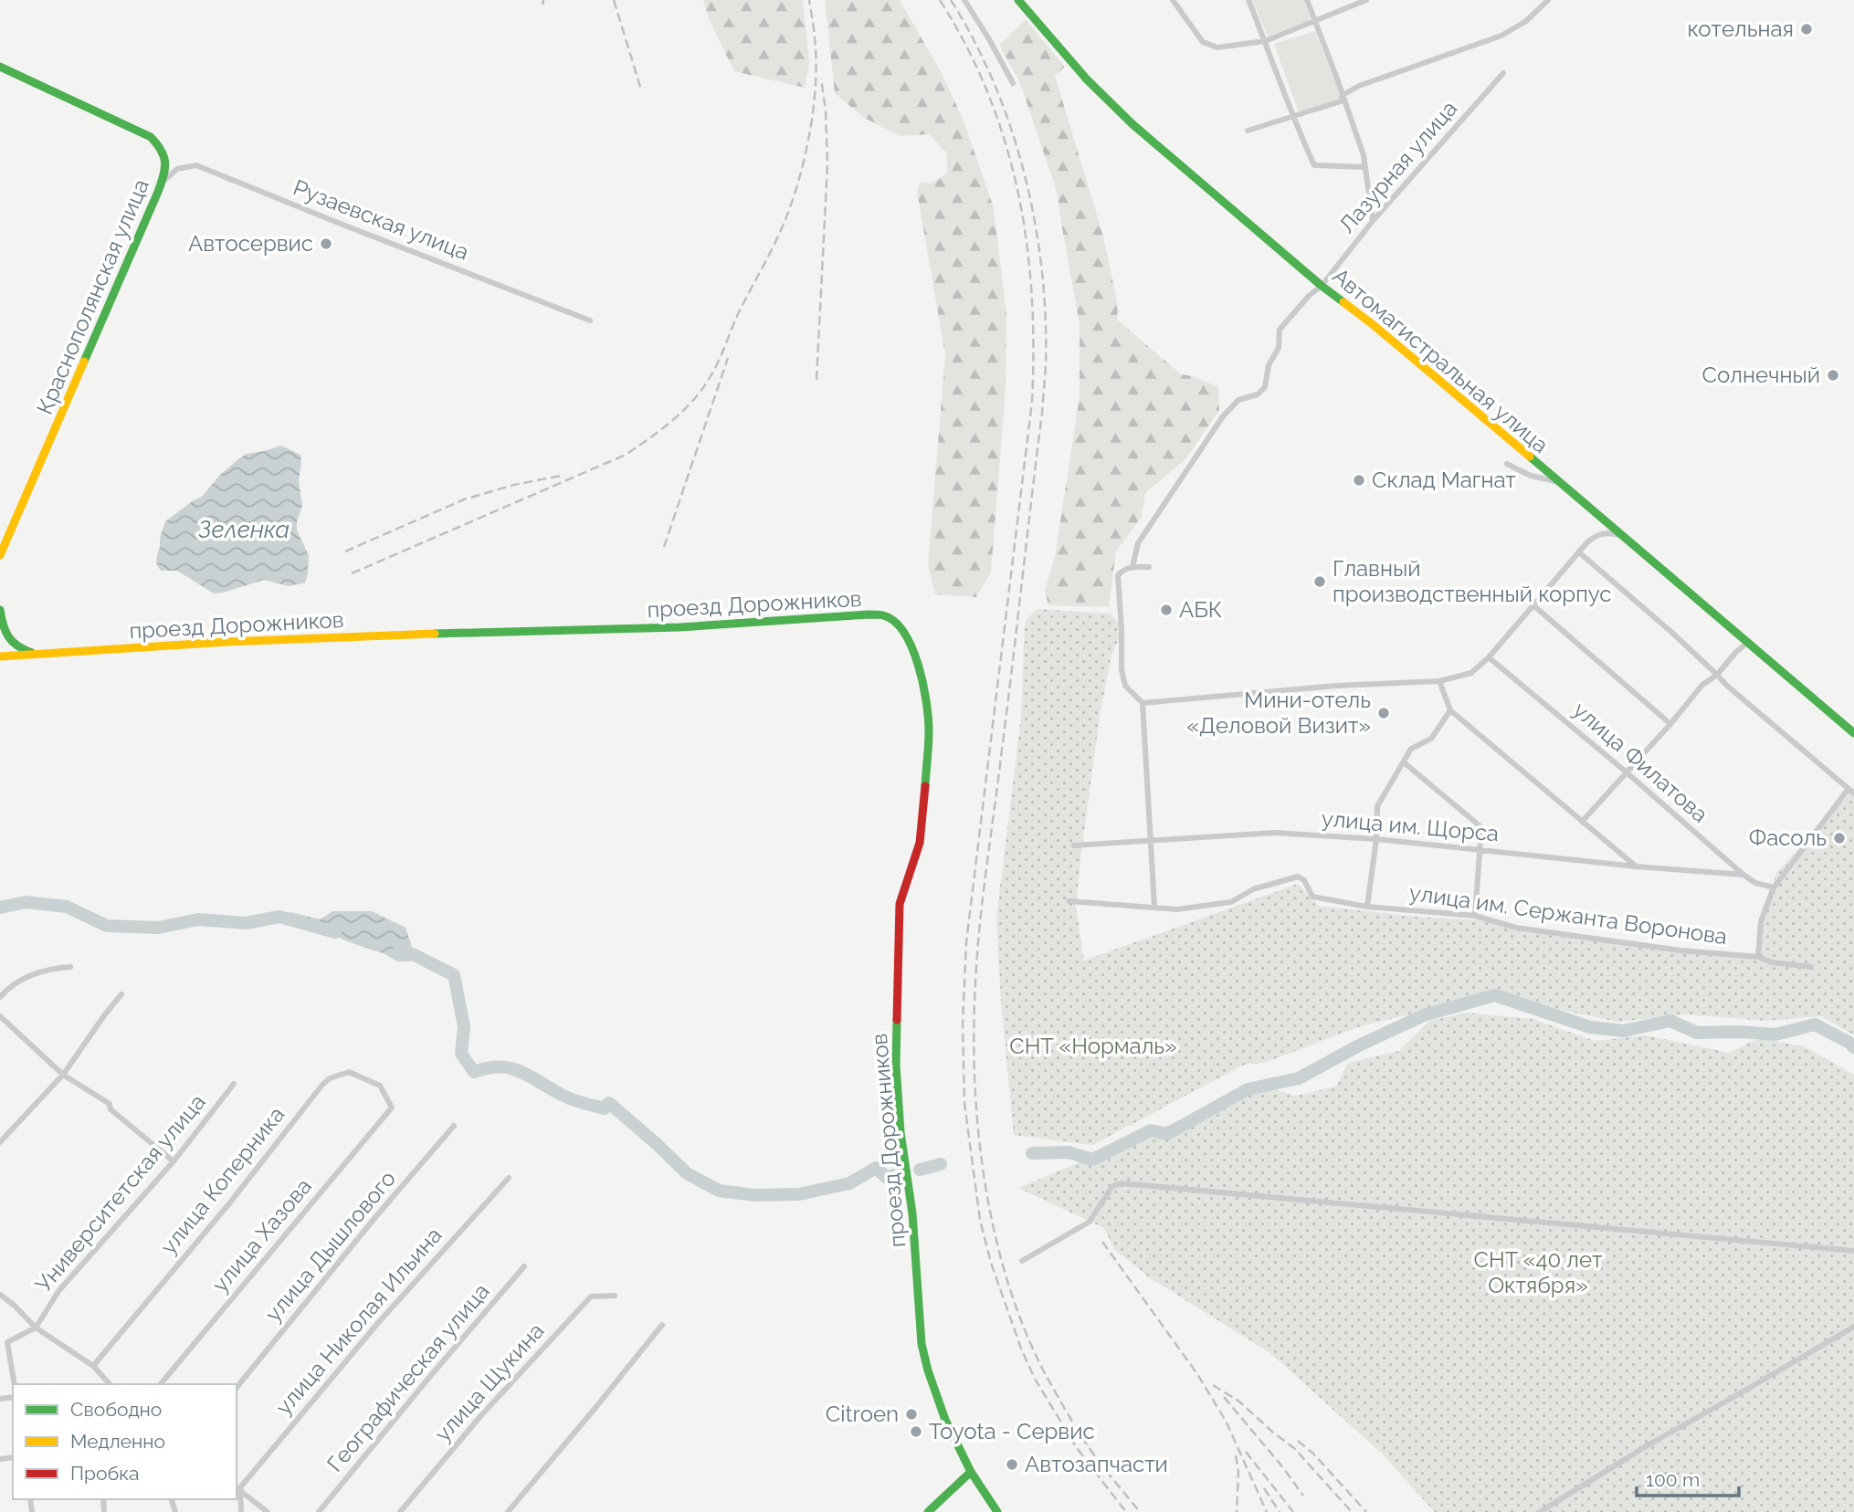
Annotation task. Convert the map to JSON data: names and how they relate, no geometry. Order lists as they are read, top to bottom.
{
  "streets": {
    "main road": ["Краснополянская улица", "Автомагистральная улица", "проезд Дорожников"],
    "street": [
      "Лазурная улица",
      "Рузаевская улица",
      "улица Филатова",
      "улица им. Щорса",
      "улица им. Сержанта Воронова",
      "улица Коперника",
      "Университетская улица",
      "улица Хазова",
      "улица Дышлового",
      "улица Николая Ильина",
      "Географическая улица",
      "улица Щукина"
    ]
  },
  "crossings": [
    ["Лазурная улица", "Автомагистральная улица"],
    ["Рузаевская улица", "Краснополянская улица"],
    ["улица Филатова", "улица им. Щорса"],
    ["улица Коперника", "улица Хазова"]
  ],
  "water": ["Зеленка"],
  "parks": ["СНТ «Нормаль»", "СНТ «40 лет Октября»"],
  "places": [
    "котельная",
    "Автосервис",
    "Солнечный",
    "Склад Магнат",
    "Главный производственный корпус",
    "АБК",
    "Мини-отель «Деловой Визит»",
    "Фасоль",
    "Citroen",
    "Toyota - Сервис",
    "Автозапчасти"
  ],
  "legend": ["Свободно", "Медленно", "Пробка"],
  "scale_bar": "100 m"
}
